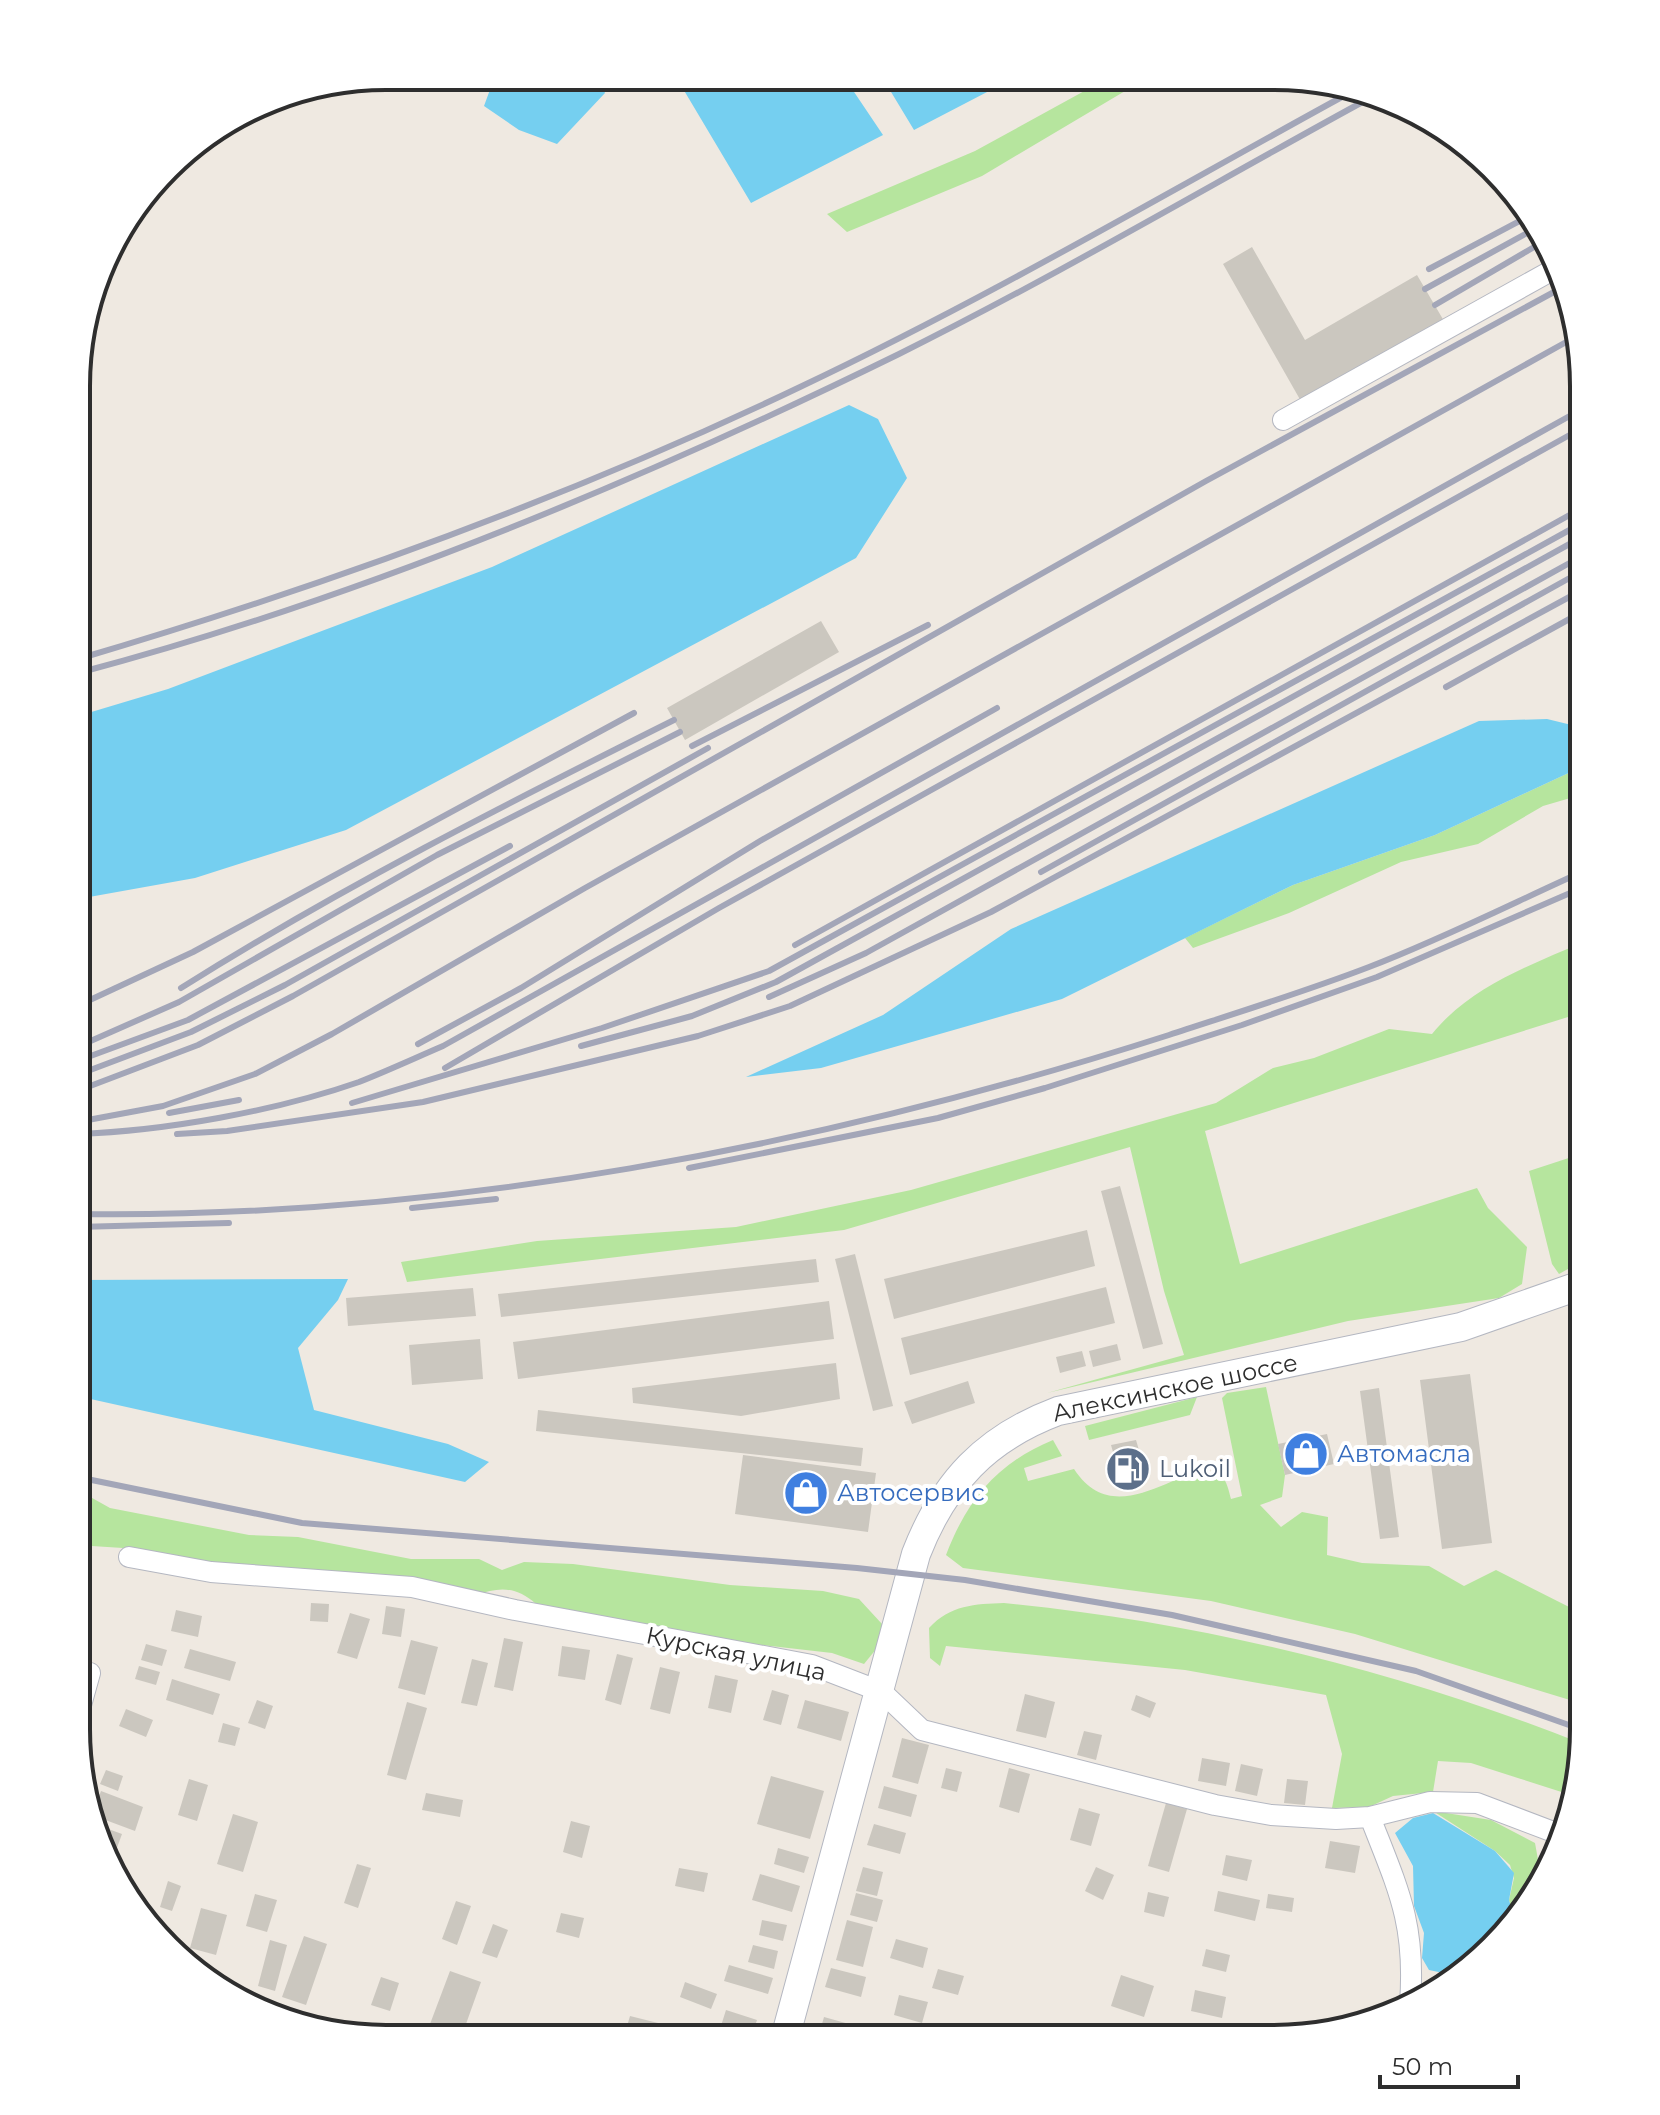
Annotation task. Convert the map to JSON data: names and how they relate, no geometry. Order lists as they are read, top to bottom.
{
  "streets": {
    "main road": ["Алексинское шоссе"],
    "street": ["Курская улица"]
  },
  "crossings": [
    ["Алексинское шоссе", "Курская улица"]
  ],
  "places": {
    "shop": ["Автомасла", "Автосервис"],
    "fuel station": ["Lukoil"]
  },
  "scale_bar": "50 m"
}
